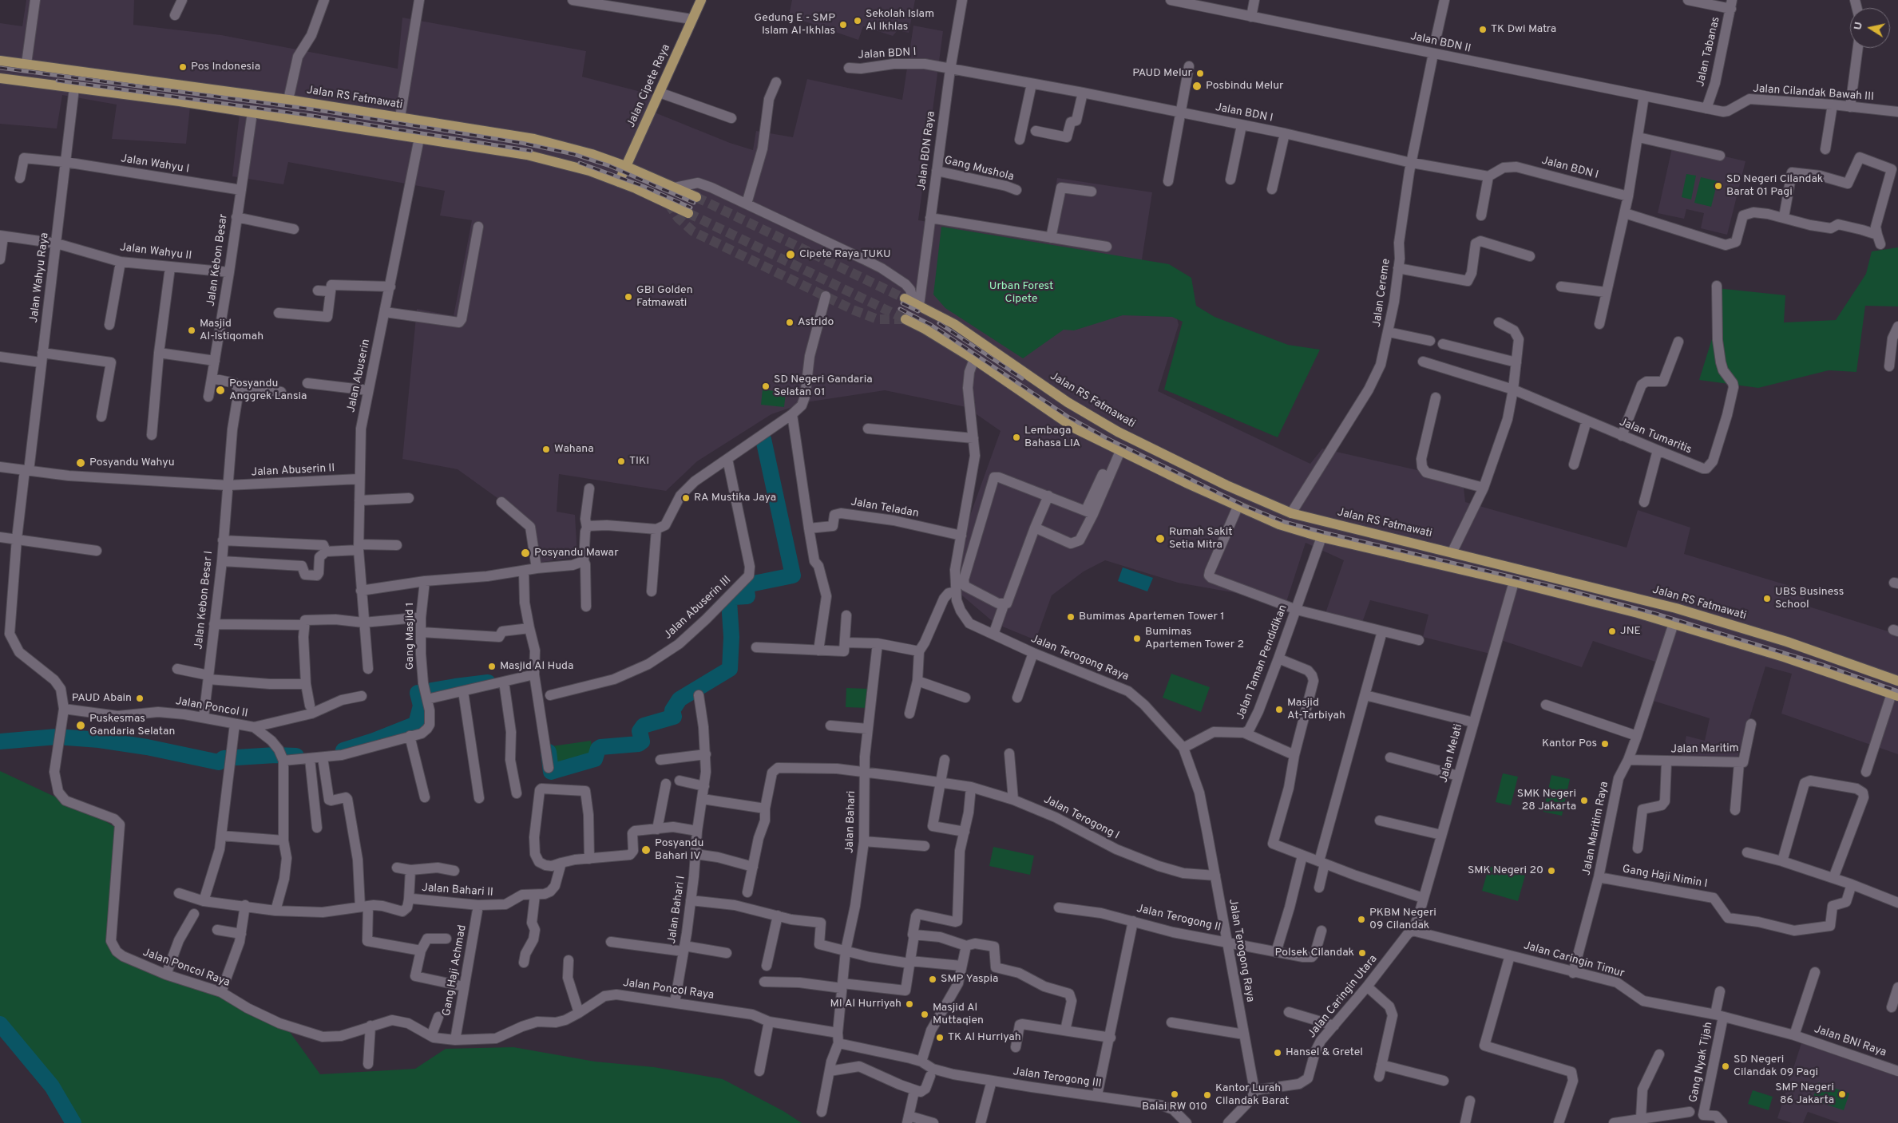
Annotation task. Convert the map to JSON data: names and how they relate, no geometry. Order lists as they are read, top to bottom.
{
  "streets": {
    "main road": ["Jalan Cipete Raya", "Jalan RS Fatmawati"],
    "street": [
      "Jalan BDN II",
      "Jalan Tabanas",
      "Jalan BDN I",
      "Jalan Cilandak Bawah III",
      "Jalan BDN Raya",
      "Jalan Wahyu I",
      "Gang Mushola",
      "Jalan Wahyu II",
      "Jalan Kebon Besar",
      "Jalan Wahyu Raya",
      "Jalan Cereme",
      "Jalan Abuserin",
      "Jalan Tumaritis",
      "Jalan Abuserin II",
      "Jalan Teladan",
      "Jalan Kebon Besar I",
      "Jalan Abuserin III",
      "Gang Masjid 1",
      "Jalan Terogong Raya",
      "Jalan Taman Pendidikan",
      "Jalan Poncol II",
      "Jalan Maritim",
      "Jalan Melati",
      "Jalan Terogong I",
      "Jalan Bahari",
      "Jalan Maritim Raya",
      "Gang Haji Nimin I",
      "Jalan Bahari II",
      "Jalan Bahari I",
      "Jalan Terogong II",
      "Jalan Caringin Timur",
      "Jalan Poncol Raya",
      "Gang Haji Achmad",
      "Jalan Caringin Utara",
      "Jalan BNI Raya",
      "Gang Nyak Tijah",
      "Jalan Terogong III"
    ]
  },
  "crossings": [
    ["Jalan BDN II", "Jalan Tabanas"],
    ["Jalan BDN II", "Jalan Cilandak Bawah III"],
    ["Jalan BDN II", "Jalan Cereme"],
    ["Jalan Tabanas", "Jalan Cilandak Bawah III"],
    ["Jalan BDN I", "Jalan BDN Raya"],
    ["Jalan BDN I", "Jalan Cereme"],
    ["Jalan Cipete Raya", "Jalan RS Fatmawati"],
    ["Jalan RS Fatmawati", "Jalan BDN Raya"],
    ["Jalan RS Fatmawati", "Jalan Cereme"],
    ["Jalan BDN Raya", "Gang Mushola"],
    ["Jalan Wahyu I", "Jalan Kebon Besar"],
    ["Jalan Wahyu I", "Jalan Wahyu Raya"],
    ["Jalan Wahyu II", "Jalan Kebon Besar"],
    ["Jalan Wahyu II", "Jalan Wahyu Raya"],
    ["Jalan Wahyu Raya", "Jalan Abuserin II"],
    ["Jalan Wahyu Raya", "Jalan Poncol Raya"],
    ["Jalan Abuserin", "Jalan Abuserin II"],
    ["Jalan Abuserin II", "Jalan Kebon Besar I"],
    ["Jalan Abuserin II", "Jalan Poncol Raya"],
    ["Jalan Teladan", "Jalan Terogong Raya"],
    ["Jalan Kebon Besar I", "Jalan Poncol II"],
    ["Gang Masjid 1", "Jalan Poncol II"],
    ["Jalan Terogong Raya", "Jalan Taman Pendidikan"],
    ["Jalan Terogong Raya", "Jalan Terogong I"],
    ["Jalan Terogong Raya", "Jalan Terogong II"],
    ["Jalan Terogong Raya", "Jalan Caringin Utara"],
    ["Jalan Poncol II", "Jalan Poncol Raya"],
    ["Jalan Maritim", "Jalan Maritim Raya"],
    ["Jalan Melati", "Jalan Caringin Timur"],
    ["Jalan Melati", "Jalan Caringin Utara"],
    ["Jalan Terogong I", "Jalan Bahari"],
    ["Jalan Bahari", "Jalan Poncol Raya"],
    ["Jalan Bahari", "Jalan Terogong III"],
    ["Jalan Maritim Raya", "Gang Haji Nimin I"],
    ["Jalan Maritim Raya", "Jalan Caringin Timur"],
    ["Jalan Bahari II", "Gang Haji Achmad"],
    ["Jalan Bahari I", "Jalan Poncol Raya"],
    ["Jalan Caringin Timur", "Jalan Caringin Utara"],
    ["Jalan Caringin Timur", "Jalan BNI Raya"],
    ["Jalan Caringin Timur", "Gang Nyak Tijah"],
    ["Jalan Poncol Raya", "Gang Haji Achmad"]
  ],
  "parks": ["Urban Forest Cipete"],
  "places": [
    "Sekolah Islam Al Ikhlas",
    "Gedung E - SMP Islam Al-Ikhlas",
    "TK Dwi Matra",
    "Pos Indonesia",
    "PAUD Melur",
    "Posbindu Melur",
    "SD Negeri Cilandak Barat 01 Pagi",
    "Cipete Raya TUKU",
    "GBI Golden Fatmawati",
    "Astrido",
    "Masjid Al-Istiqomah",
    "SD Negeri Gandaria Selatan 01",
    "Posyandu Anggrek Lansia",
    "Lembaga Bahasa LIA",
    "Wahana",
    "TIKI",
    "Posyandu Wahyu",
    "RA Mustika Jaya",
    "Rumah Sakit Setia Mitra",
    "Posyandu Mawar",
    "UBS Business School",
    "Bumimas Apartemen Tower 1",
    "JNE",
    "Bumimas Apartemen Tower 2",
    "Masjid Al Huda",
    "PAUD Abain",
    "Masjid At-Tarbiyah",
    "Puskesmas Gandaria Selatan",
    "Kantor Pos",
    "SMK Negeri 28 Jakarta",
    "Posyandu Bahari IV",
    "SMK Negeri 20",
    "PKBM Negeri 09 Cilandak",
    "Polsek Cilandak",
    "SMP Yaspia",
    "MI Al Hurriyah",
    "Masjid Al Muttaqien",
    "TK Al Hurriyah",
    "Hansel & Gretel",
    "SD Negeri Cilandak 09 Pagi",
    "Balai RW 010",
    "SMP Negeri 86 Jakarta",
    "Kantor Lurah Cilandak Barat"
  ],
  "north": "left"
}
